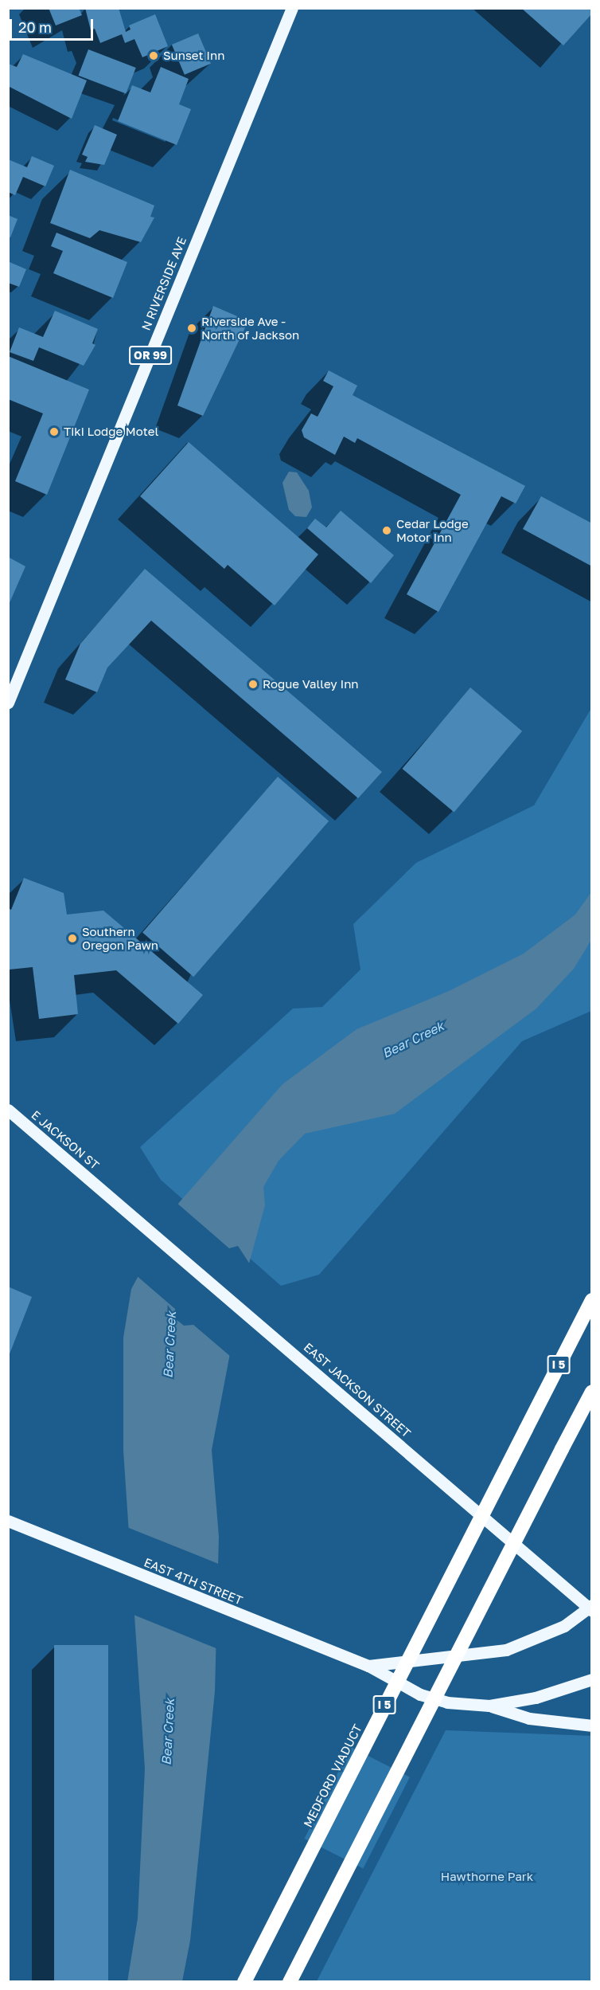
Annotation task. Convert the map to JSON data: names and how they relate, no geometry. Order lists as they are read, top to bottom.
{
  "streets": {
    "highway": ["I 5", "MEDFORD VIADUCT"],
    "main road": [
      "N RIVERSIDE AVE",
      "OR 99",
      "E JACKSON ST",
      "EAST JACKSON STREET",
      "EAST 4TH STREET"
    ]
  },
  "crossings": [
    ["E JACKSON ST", "EAST JACKSON STREET"],
    ["EAST JACKSON STREET", "EAST 4TH STREET"]
  ],
  "water": ["Bear Creek"],
  "parks": ["Hawthorne Park"],
  "places": [
    "Sunset Inn",
    "Riverside Ave - North of Jackson",
    "Tiki Lodge Motel",
    "Cedar Lodge Motor Inn",
    "Rogue Valley Inn",
    "Southern Oregon Pawn"
  ],
  "scale_bar": "20 m"
}
